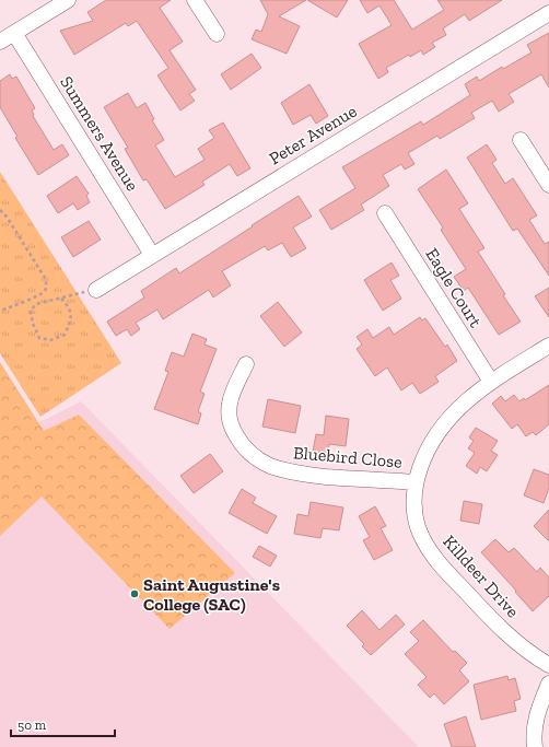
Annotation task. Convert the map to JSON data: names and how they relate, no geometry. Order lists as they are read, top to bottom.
{
  "streets": {
    "street": [
      "Summers Avenue",
      "Peter Avenue",
      "Eagle Court",
      "Bluebird Close",
      "Killdeer Drive"
    ]
  },
  "crossings": [
    ["Summers Avenue", "Peter Avenue"],
    ["Eagle Court", "Killdeer Drive"],
    ["Bluebird Close", "Killdeer Drive"]
  ],
  "places": ["Saint Augustine's College (SAC)"],
  "scale_bar": "50 m"
}
